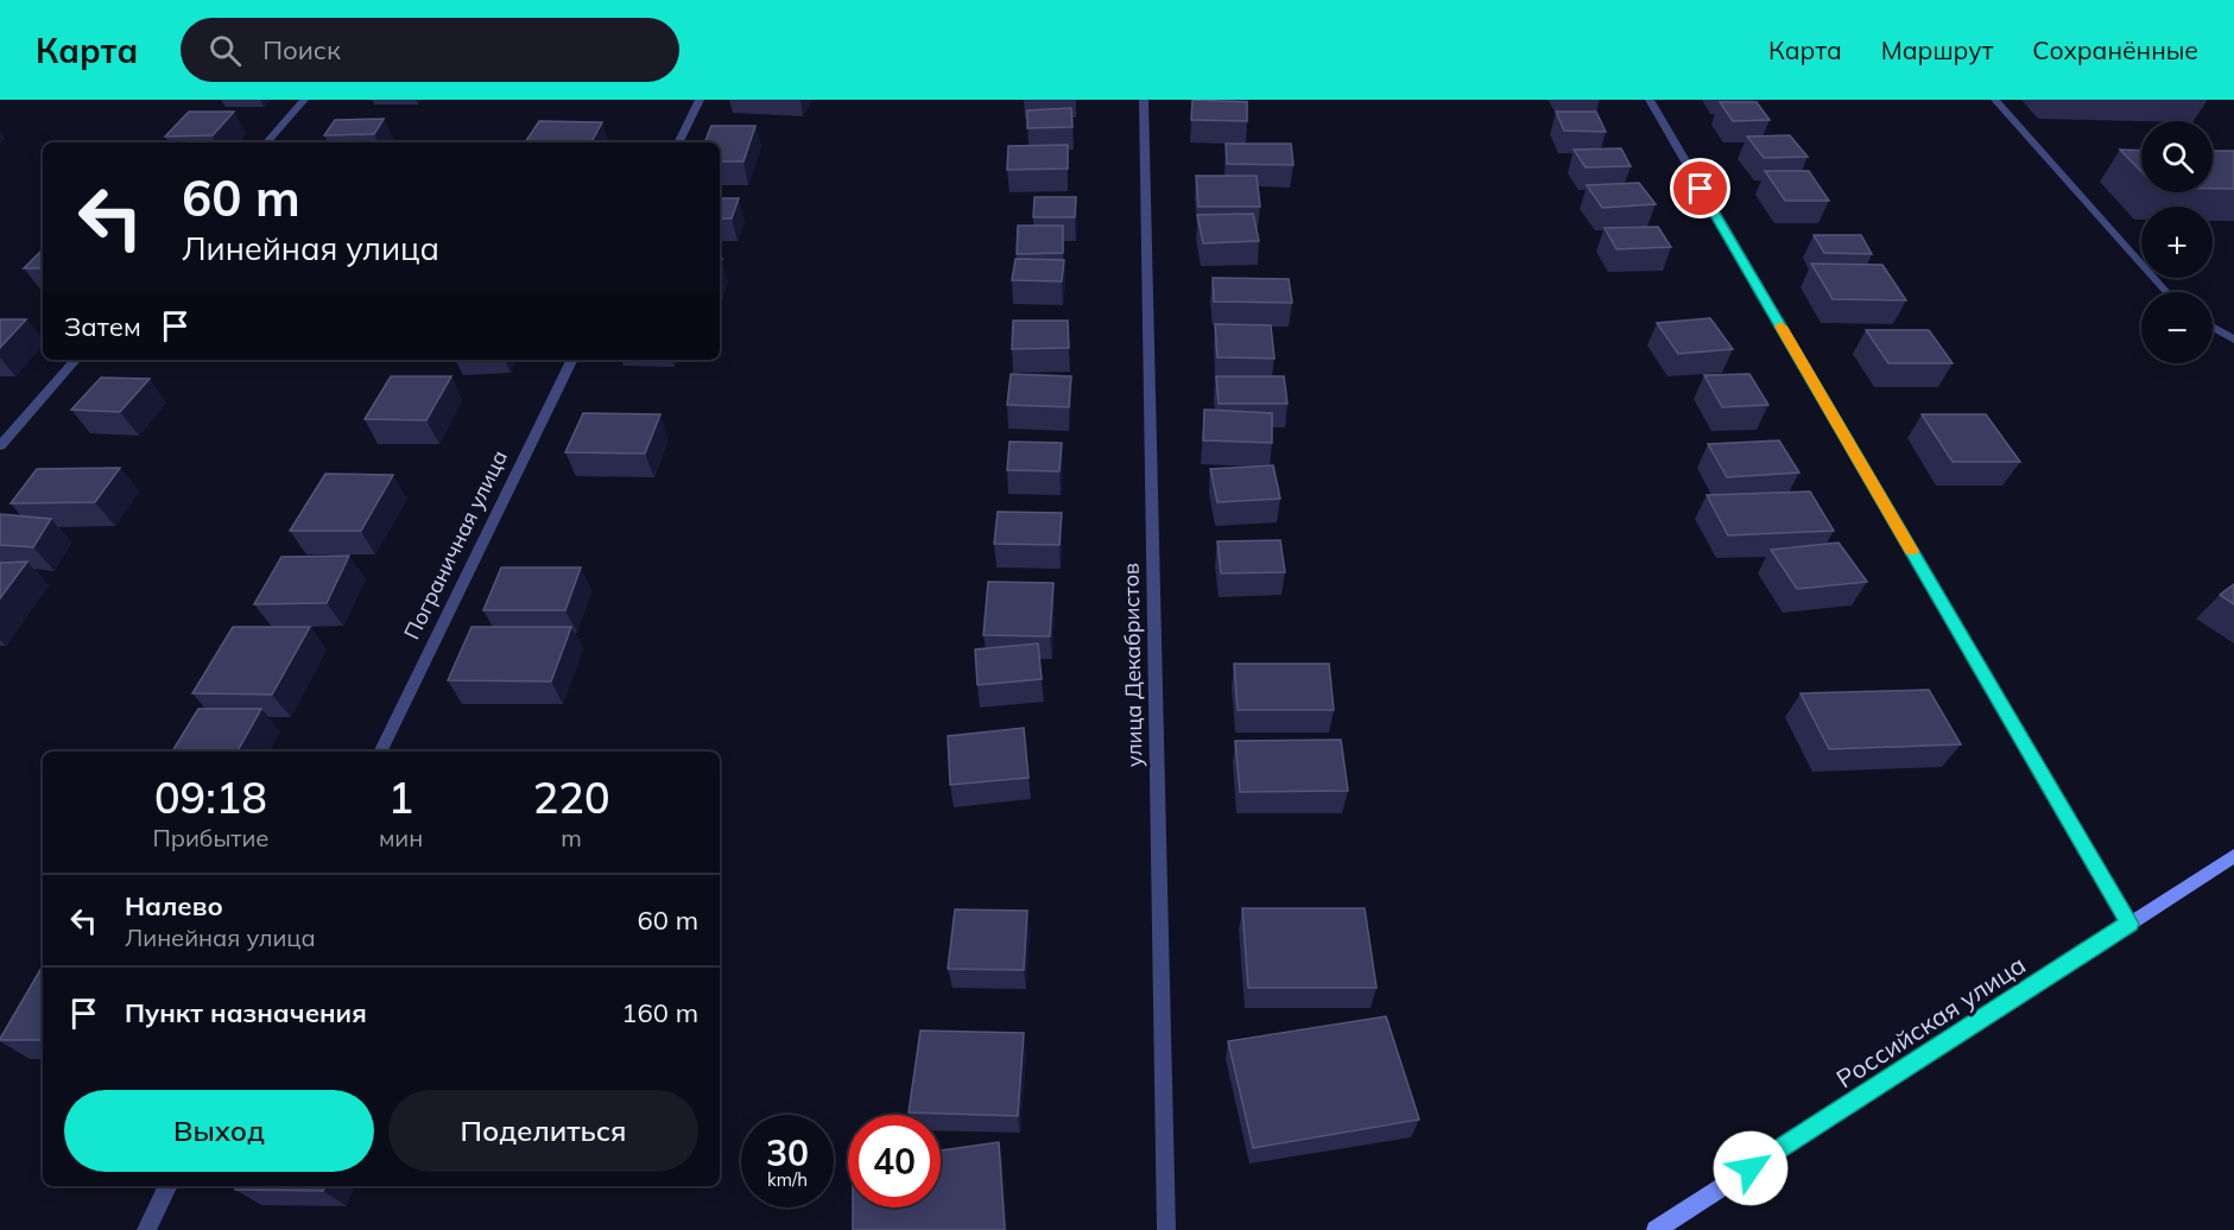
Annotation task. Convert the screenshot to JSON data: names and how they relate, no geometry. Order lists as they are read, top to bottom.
{
  "streets": {
    "street": ["Пограничная улица", "улица Декабристов", "Российская улица"]
  },
  "page": {
    "header": "Карта",
    "search": "Поиск",
    "nav": ["Карта", "Маршрут", "Сохранённые"],
    "map_buttons": ["+", "−"],
    "turn": ["60 m", "Линейная улица"],
    "then": "Затем",
    "eta": [
      "09:18",
      "Прибытие",
      "1",
      "мин",
      "220",
      "m"
    ],
    "list": [
      {
        "name": "Налево",
        "note": "Линейная улица",
        "value": "60 m"
      },
      {
        "name": "Пункт назначения",
        "value": "160 m"
      }
    ],
    "buttons": ["Выход", "Поделиться"],
    "speed": "30 km/h",
    "limit": "40"
  }
}
